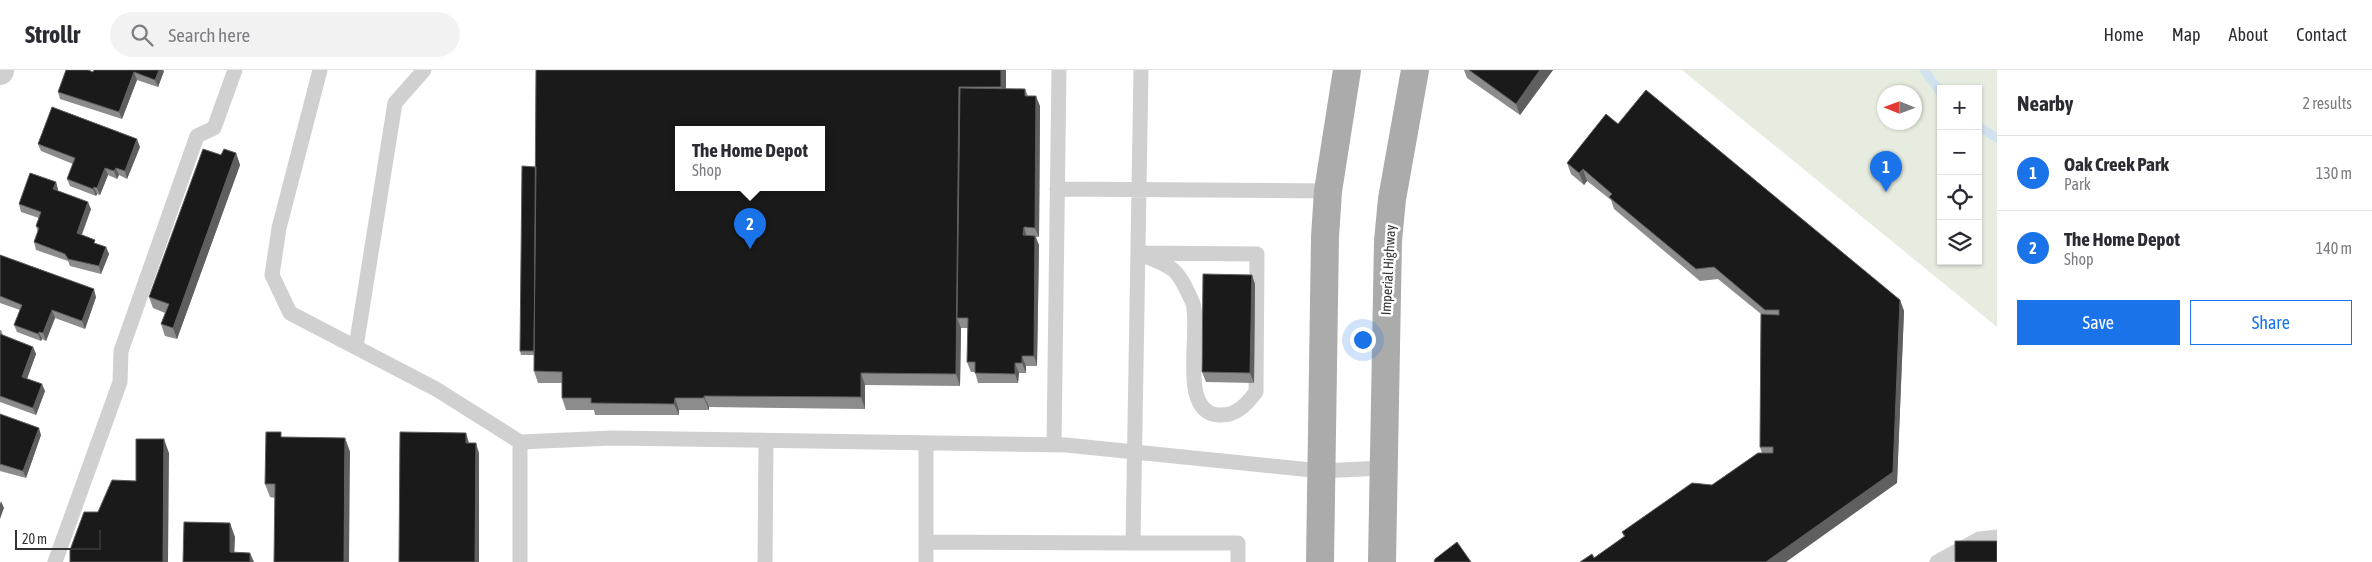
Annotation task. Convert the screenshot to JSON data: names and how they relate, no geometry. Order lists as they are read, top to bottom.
{
  "streets": {
    "main road": ["Imperial Highway"]
  },
  "scale_bar": "20 m",
  "north": "left",
  "page": {
    "header": "Strollr",
    "search": "Search here",
    "nav": [
      "Home",
      "Map",
      "About",
      "Contact"
    ],
    "heading": ["Nearby", "2 results"],
    "map_buttons": ["+", "−"],
    "popup": ["The Home Depot", "Shop"],
    "list": [
      {
        "mark": "1",
        "name": "Oak Creek Park",
        "note": "Park",
        "value": "130 m"
      },
      {
        "mark": "2",
        "name": "The Home Depot",
        "note": "Shop",
        "value": "140 m"
      }
    ],
    "pins": ["1", "2"],
    "buttons": ["Save", "Share"],
    "scale": "20 m"
  }
}
